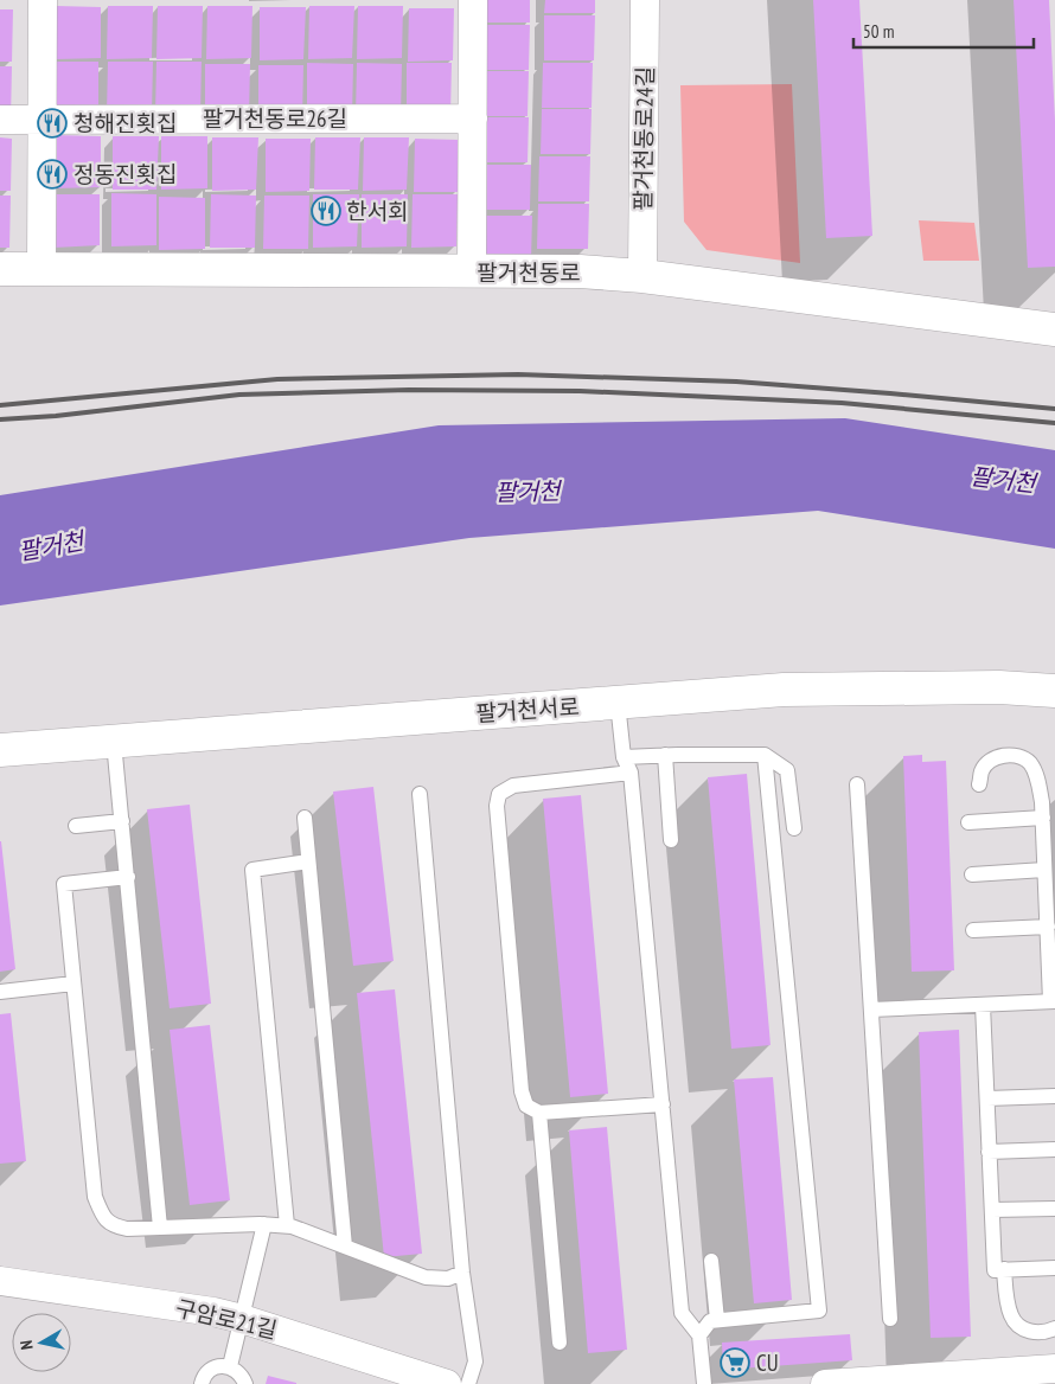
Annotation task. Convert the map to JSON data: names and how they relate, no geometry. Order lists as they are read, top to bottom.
{
  "streets": {
    "main road": ["팔거천동로", "팔거천서로"],
    "street": ["팔거천동로26길", "팔거천동로24길", "구암로21길"]
  },
  "crossings": [
    ["팔거천동로24길", "팔거천동로"]
  ],
  "water": ["팔거천"],
  "places": {
    "restaurant": ["청해진횟집", "정동진횟집", "한서회"],
    "supermarket": ["CU"]
  },
  "scale_bar": "50 m",
  "north": "left"
}
